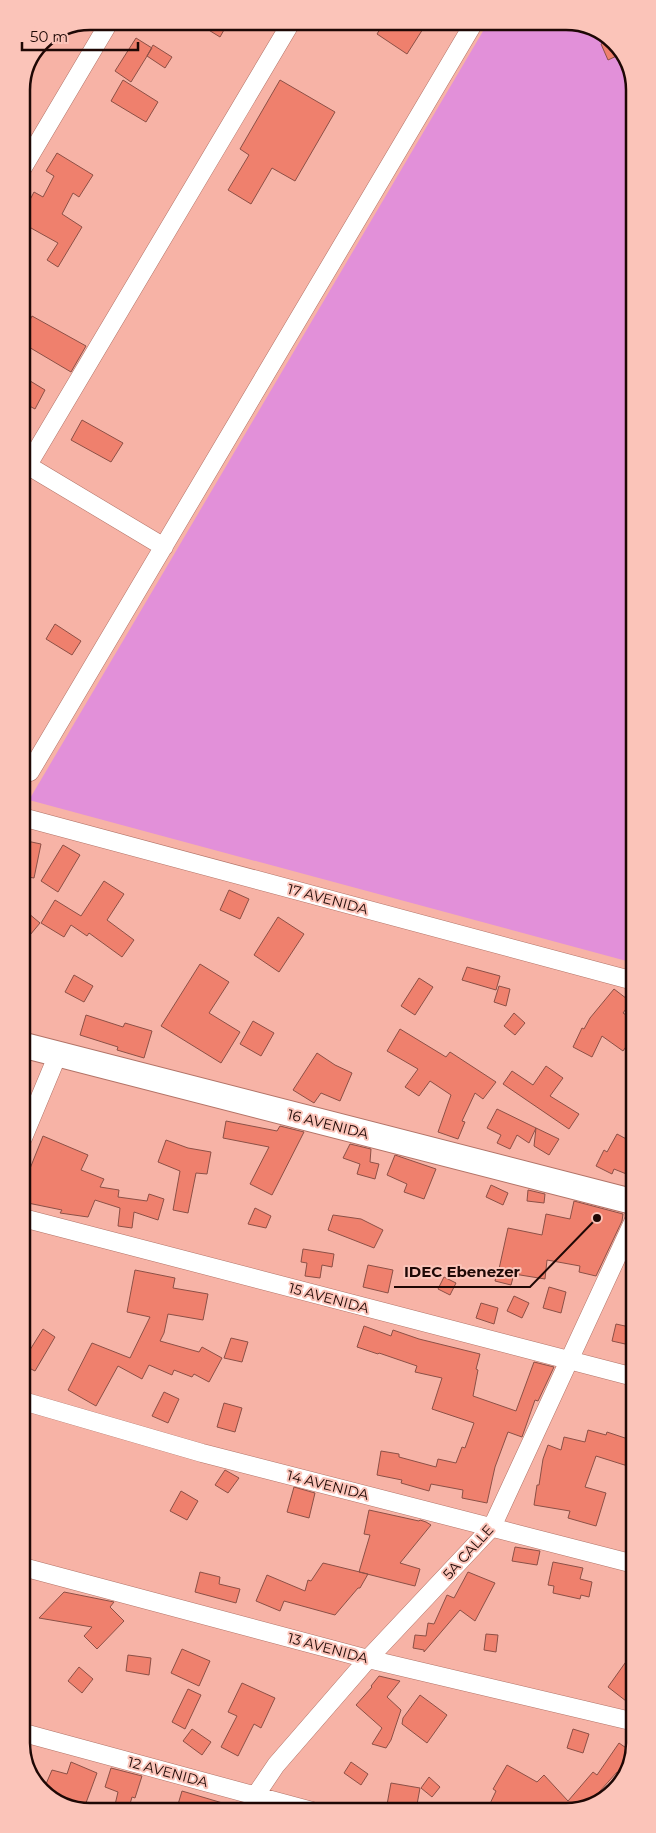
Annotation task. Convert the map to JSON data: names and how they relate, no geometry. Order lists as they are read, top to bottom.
{
  "streets": {
    "main road": ["16 AVENIDA"],
    "street": [
      "17 AVENIDA",
      "15 AVENIDA",
      "14 AVENIDA",
      "5A CALLE",
      "13 AVENIDA",
      "12 AVENIDA"
    ]
  },
  "crossings": [
    ["15 AVENIDA", "5A CALLE"],
    ["14 AVENIDA", "5A CALLE"],
    ["5A CALLE", "13 AVENIDA"],
    ["5A CALLE", "12 AVENIDA"]
  ],
  "places": ["IDEC Ebenezer"],
  "scale_bar": "50 m"
}
